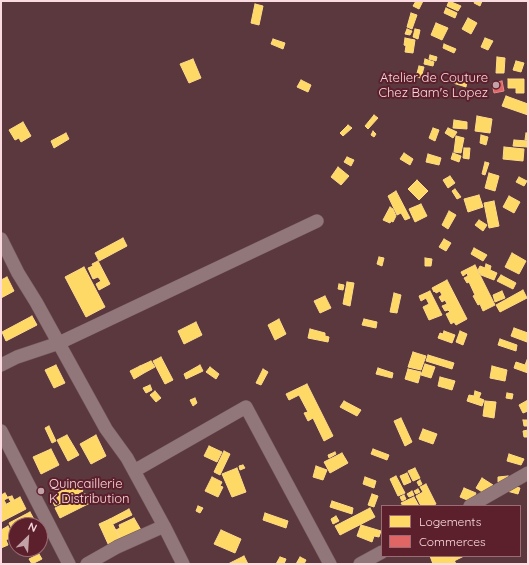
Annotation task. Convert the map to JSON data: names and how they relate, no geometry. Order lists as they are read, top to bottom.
{
  "places": ["Atelier de Couture Chez Bam's Lopez", "Quincaillerie K Distribution"],
  "legend": ["Logements", "Commerces"],
  "north": "top right"
}
